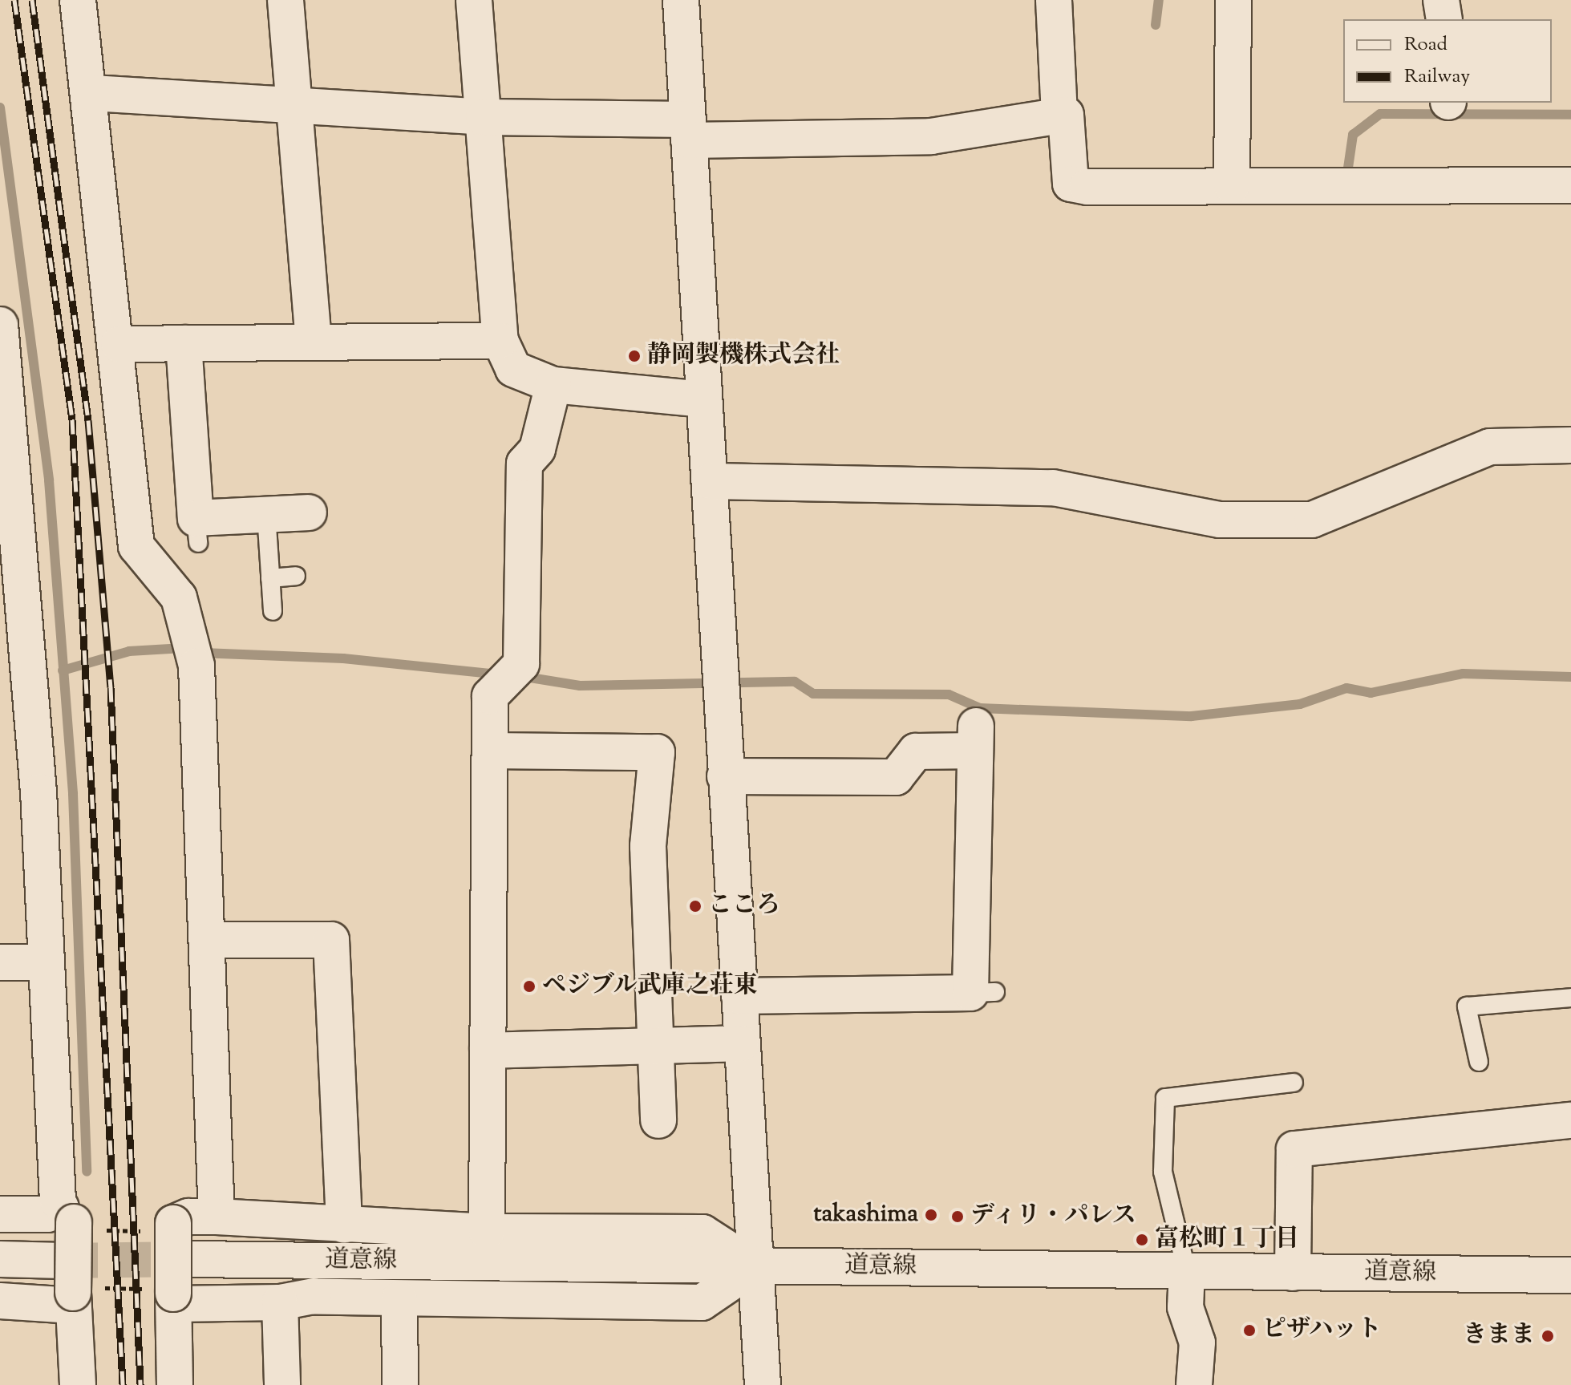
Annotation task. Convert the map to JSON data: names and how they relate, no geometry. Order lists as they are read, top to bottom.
{
  "streets": {
    "street": ["道意線"]
  },
  "places": [
    "静岡製機株式会社",
    "こころ",
    "ペジブル武庫之荘東",
    "takashima",
    "ディリ・パレス",
    "富松町１丁目",
    "ピザハット",
    "きまま"
  ],
  "legend": ["Road", "Railway"]
}
